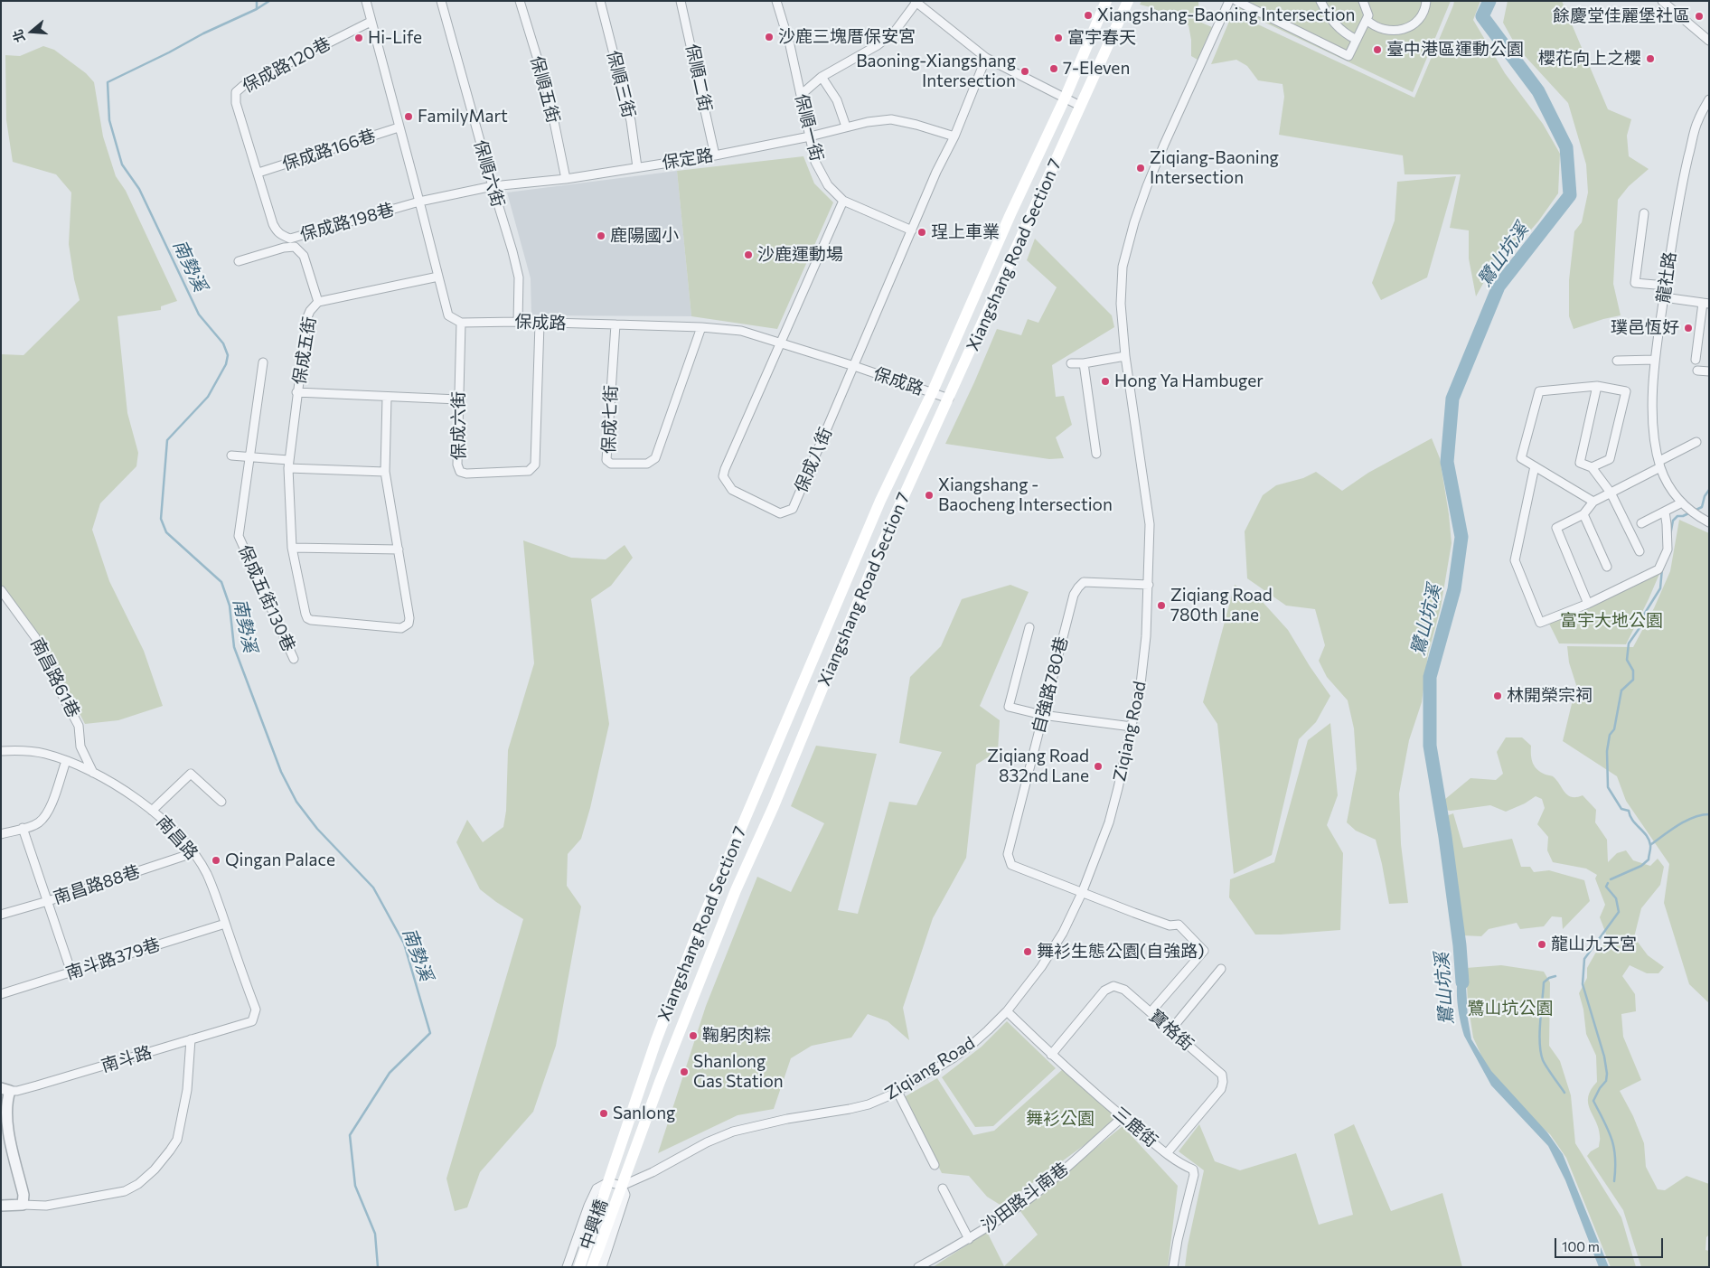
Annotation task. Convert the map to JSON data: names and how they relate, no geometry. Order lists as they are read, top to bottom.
{
  "streets": {
    "main road": ["Xiangshang Road Section 7", "中興橋"],
    "street": [
      "保成路120巷",
      "保順二街",
      "保順三街",
      "保順五街",
      "保順一街",
      "保成路166巷",
      "保定路",
      "保順六街",
      "保成路198巷",
      "龍社路",
      "保成路",
      "保成五街",
      "保成七街",
      "保成六街",
      "保成八街",
      "保成五街130巷",
      "南昌路61巷",
      "自強路780巷",
      "Ziqiang Road",
      "南昌路",
      "南昌路88巷",
      "南斗路379巷",
      "寶格街",
      "南斗路",
      "三鹿街",
      "沙田路斗南巷"
    ]
  },
  "crossings": [
    ["保成路120巷", "保成路166巷"],
    ["保成路120巷", "保成路198巷"],
    ["保順二街", "保定路"],
    ["保順三街", "保定路"],
    ["保順五街", "保定路"],
    ["保順一街", "保定路"],
    ["保順一街", "保成八街"],
    ["保定路", "保順六街"],
    ["保定路", "保成路198巷"],
    ["保定路", "保成八街"],
    ["保順六街", "保成路"],
    ["Xiangshang Road Section 7", "保成路"],
    ["Xiangshang Road Section 7", "Ziqiang Road"],
    ["Xiangshang Road Section 7", "中興橋"],
    ["保成路", "保成七街"],
    ["保成路", "保成六街"],
    ["保成路", "保成八街"],
    ["保成五街", "保成六街"],
    ["南昌路61巷", "南昌路"],
    ["自強路780巷", "Ziqiang Road"],
    ["Ziqiang Road", "三鹿街"],
    ["Ziqiang Road", "中興橋"],
    ["南昌路", "南昌路88巷"],
    ["南昌路", "南斗路379巷"],
    ["南昌路", "南斗路"],
    ["寶格街", "三鹿街"],
    ["三鹿街", "沙田路斗南巷"]
  ],
  "water": ["鷺山坑溪", "南勢溪"],
  "parks": ["富宇大地公園", "鷺山坑公園", "舞衫公園"],
  "places": [
    "Xiangshang-Baoning Intersection",
    "餘慶堂佳麗堡社區",
    "沙鹿三塊厝保安宮",
    "Hi-Life",
    "富宇春天",
    "臺中港區運動公園",
    "櫻花向上之櫻",
    "7-Eleven",
    "Baoning-Xiangshang Intersection",
    "FamilyMart",
    "Ziqiang-Baoning Intersection",
    "珵上車業",
    "鹿陽國小",
    "沙鹿運動場",
    "璞邑恆好",
    "Hong Ya Hambuger",
    "Xiangshang - Baocheng Intersection",
    "Ziqiang Road 780th Lane",
    "林開榮宗祠",
    "Ziqiang Road 832nd Lane",
    "Qingan Palace",
    "龍山九天宮",
    "舞衫生態公園(自強路)",
    "鞠躬肉粽",
    "Shanlong Gas Station",
    "Sanlong"
  ],
  "scale_bar": "100 m",
  "north": "left"
}
